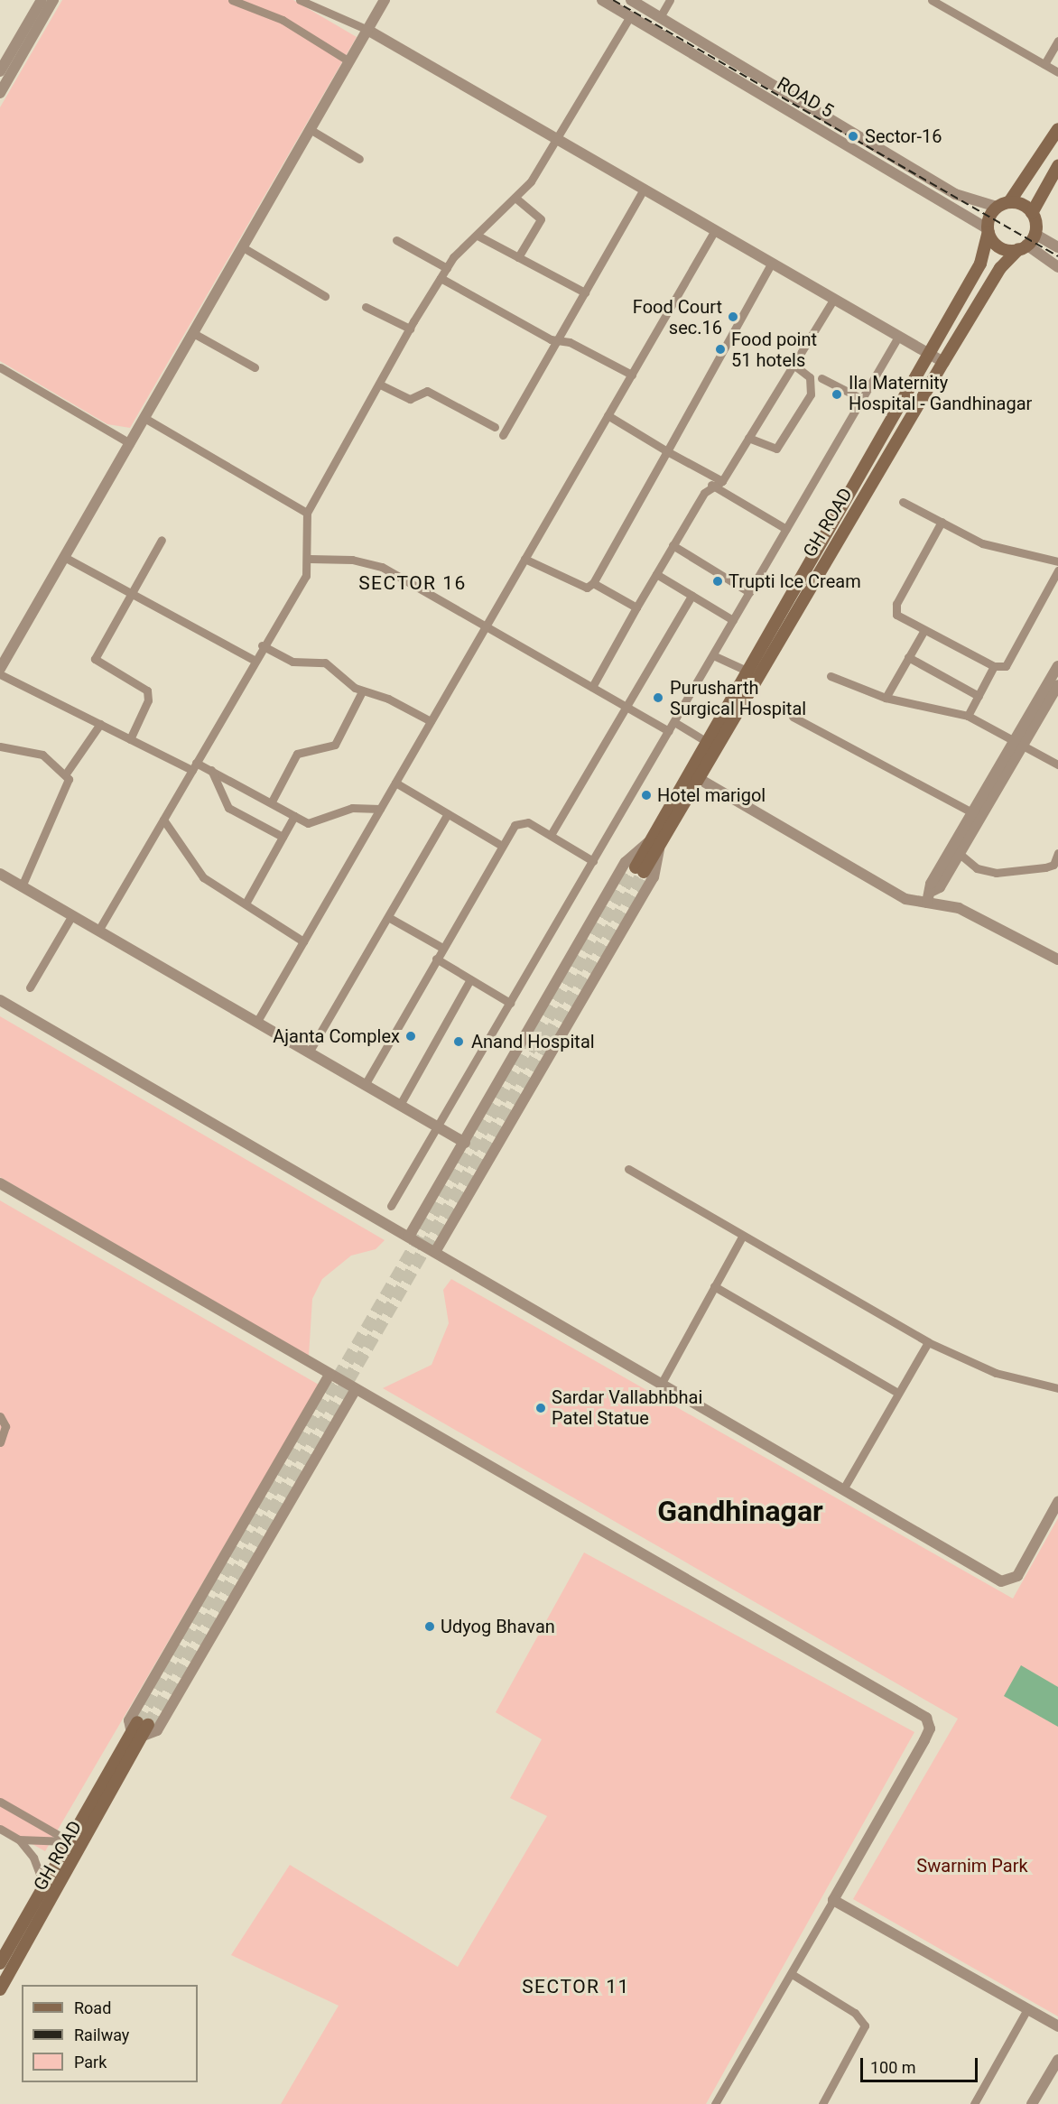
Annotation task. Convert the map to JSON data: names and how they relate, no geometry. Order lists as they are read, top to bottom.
{
  "streets": {
    "main road": ["GH ROAD"],
    "street": ["ROAD 5"]
  },
  "crossings": [
    ["ROAD 5", "GH ROAD"]
  ],
  "districts": ["SECTOR 16", "Gandhinagar", "SECTOR 11"],
  "parks": ["Swarnim Park"],
  "places": [
    "Sector-16",
    "Food Court sec.16",
    "Food point 51 hotels",
    "Ila Maternity Hospital - Gandhinagar",
    "Trupti Ice Cream",
    "Purusharth Surgical Hospital",
    "Hotel marigol",
    "Ajanta Complex",
    "Anand Hospital",
    "Sardar Vallabhbhai Patel Statue",
    "Udyog Bhavan"
  ],
  "legend": ["Road", "Railway", "Park"],
  "scale_bar": "100 m"
}
